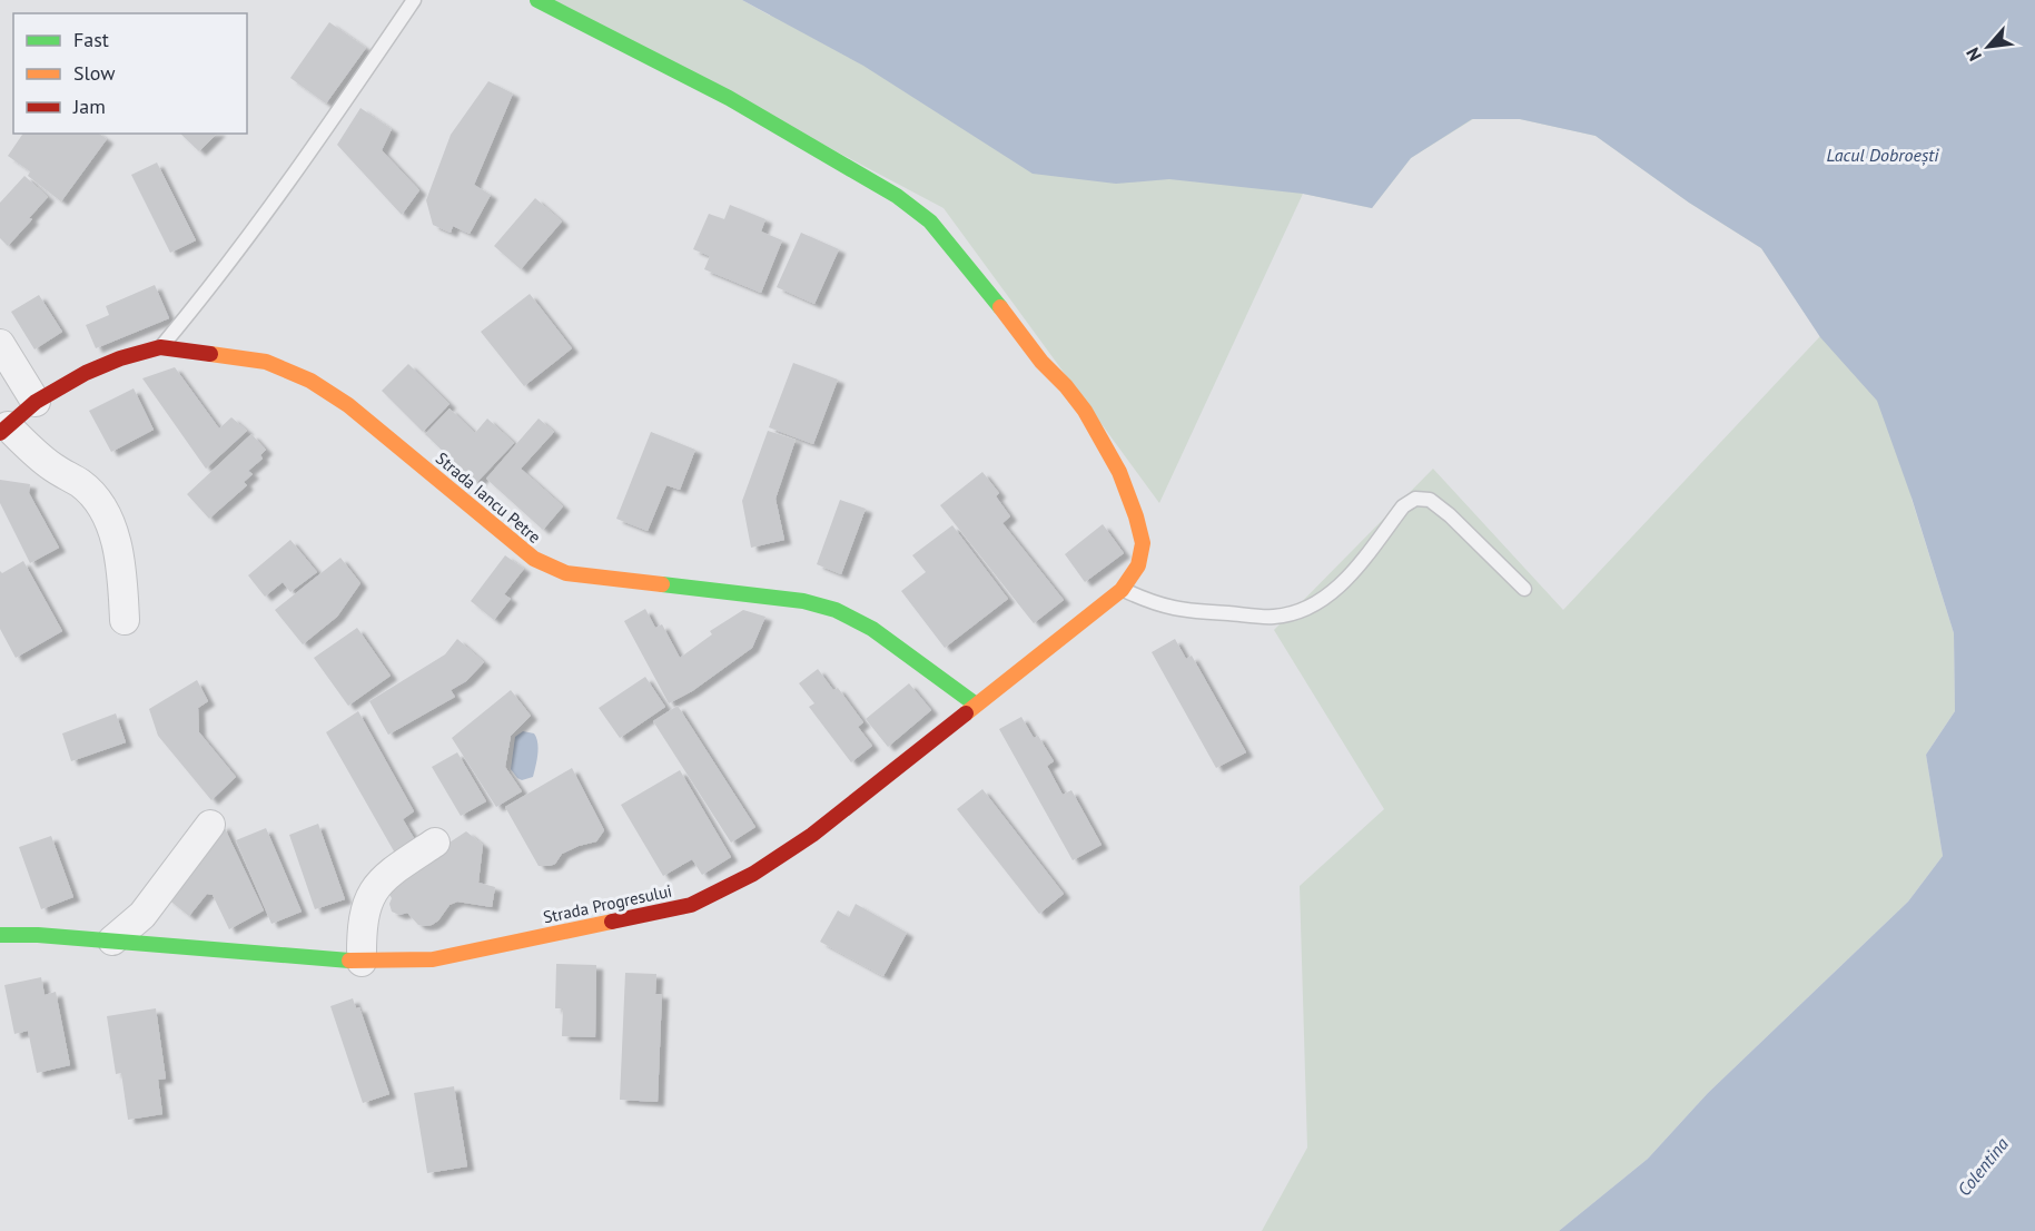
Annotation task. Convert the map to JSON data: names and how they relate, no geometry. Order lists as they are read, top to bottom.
{
  "streets": {
    "street": ["Strada Iancu Petre", "Strada Progresului"]
  },
  "crossings": [
    ["Strada Iancu Petre", "Strada Progresului"]
  ],
  "water": ["Lacul Dobroești", "Colentina"],
  "legend": ["Fast", "Slow", "Jam"],
  "north": "bottom left"
}
